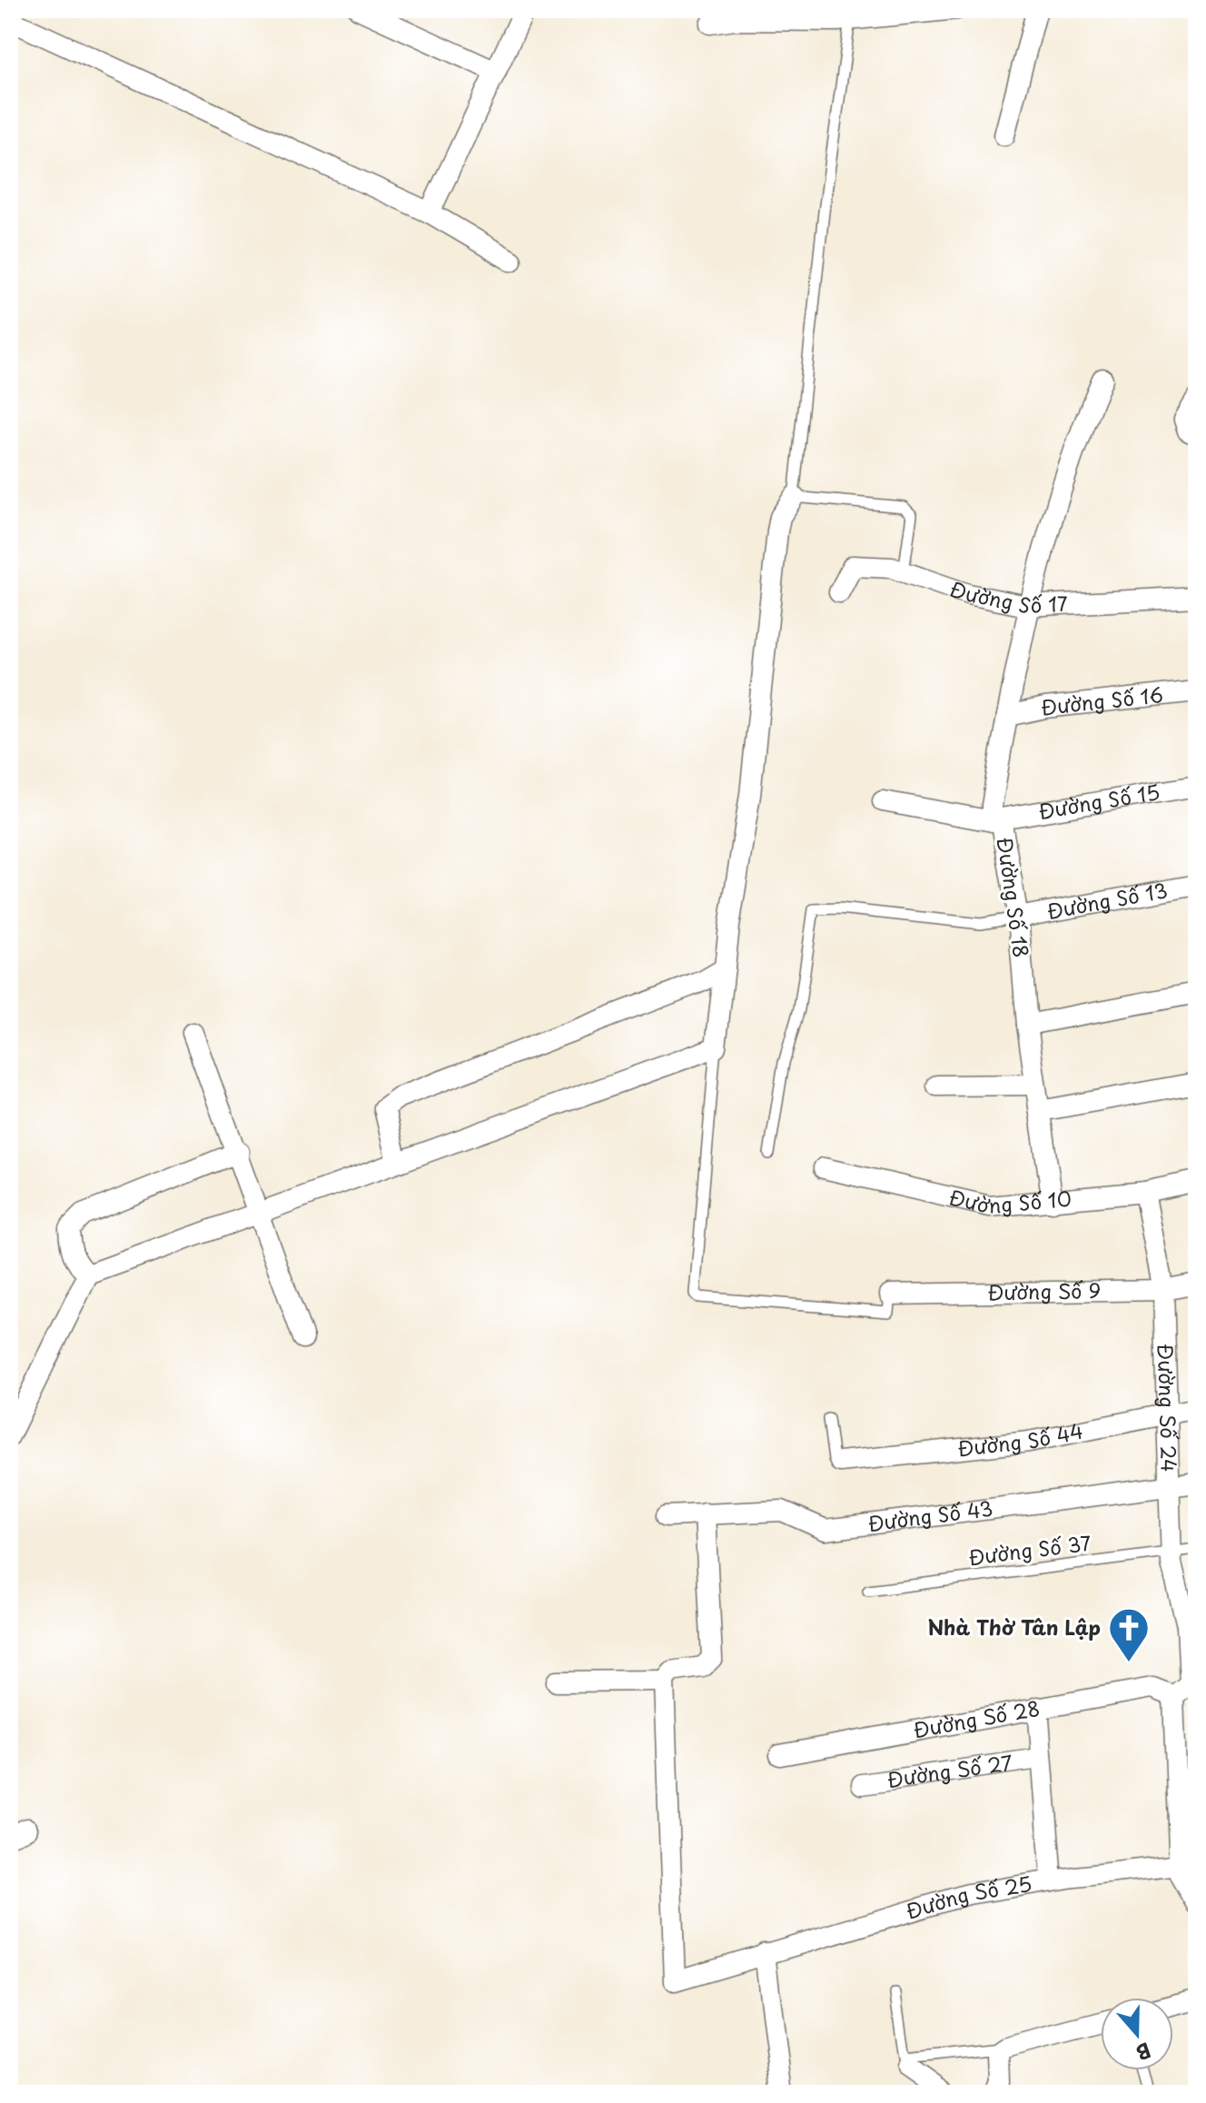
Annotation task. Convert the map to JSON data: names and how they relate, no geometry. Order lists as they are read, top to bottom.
{
  "streets": {
    "street": [
      "Đường Số 17",
      "Đường Số 16",
      "Đường Số 15",
      "Đường Số 18",
      "Đường Số 13",
      "Đường Số 10",
      "Đường Số 9",
      "Đường Số 24",
      "Đường Số 44",
      "Đường Số 43",
      "Đường Số 28",
      "Đường Số 27",
      "Đường Số 25"
    ],
    "lane": ["Đường Số 37"]
  },
  "crossings": [
    ["Đường Số 17", "Đường Số 18"],
    ["Đường Số 16", "Đường Số 18"],
    ["Đường Số 15", "Đường Số 18"],
    ["Đường Số 18", "Đường Số 13"],
    ["Đường Số 18", "Đường Số 10"],
    ["Đường Số 10", "Đường Số 24"],
    ["Đường Số 9", "Đường Số 24"],
    ["Đường Số 24", "Đường Số 44"],
    ["Đường Số 24", "Đường Số 43"],
    ["Đường Số 24", "Đường Số 37"],
    ["Đường Số 28", "Đường Số 27"],
    ["Đường Số 27", "Đường Số 25"]
  ],
  "places": {
    "church": ["Nhà Thờ Tân Lập"]
  },
  "north": "bottom"
}
